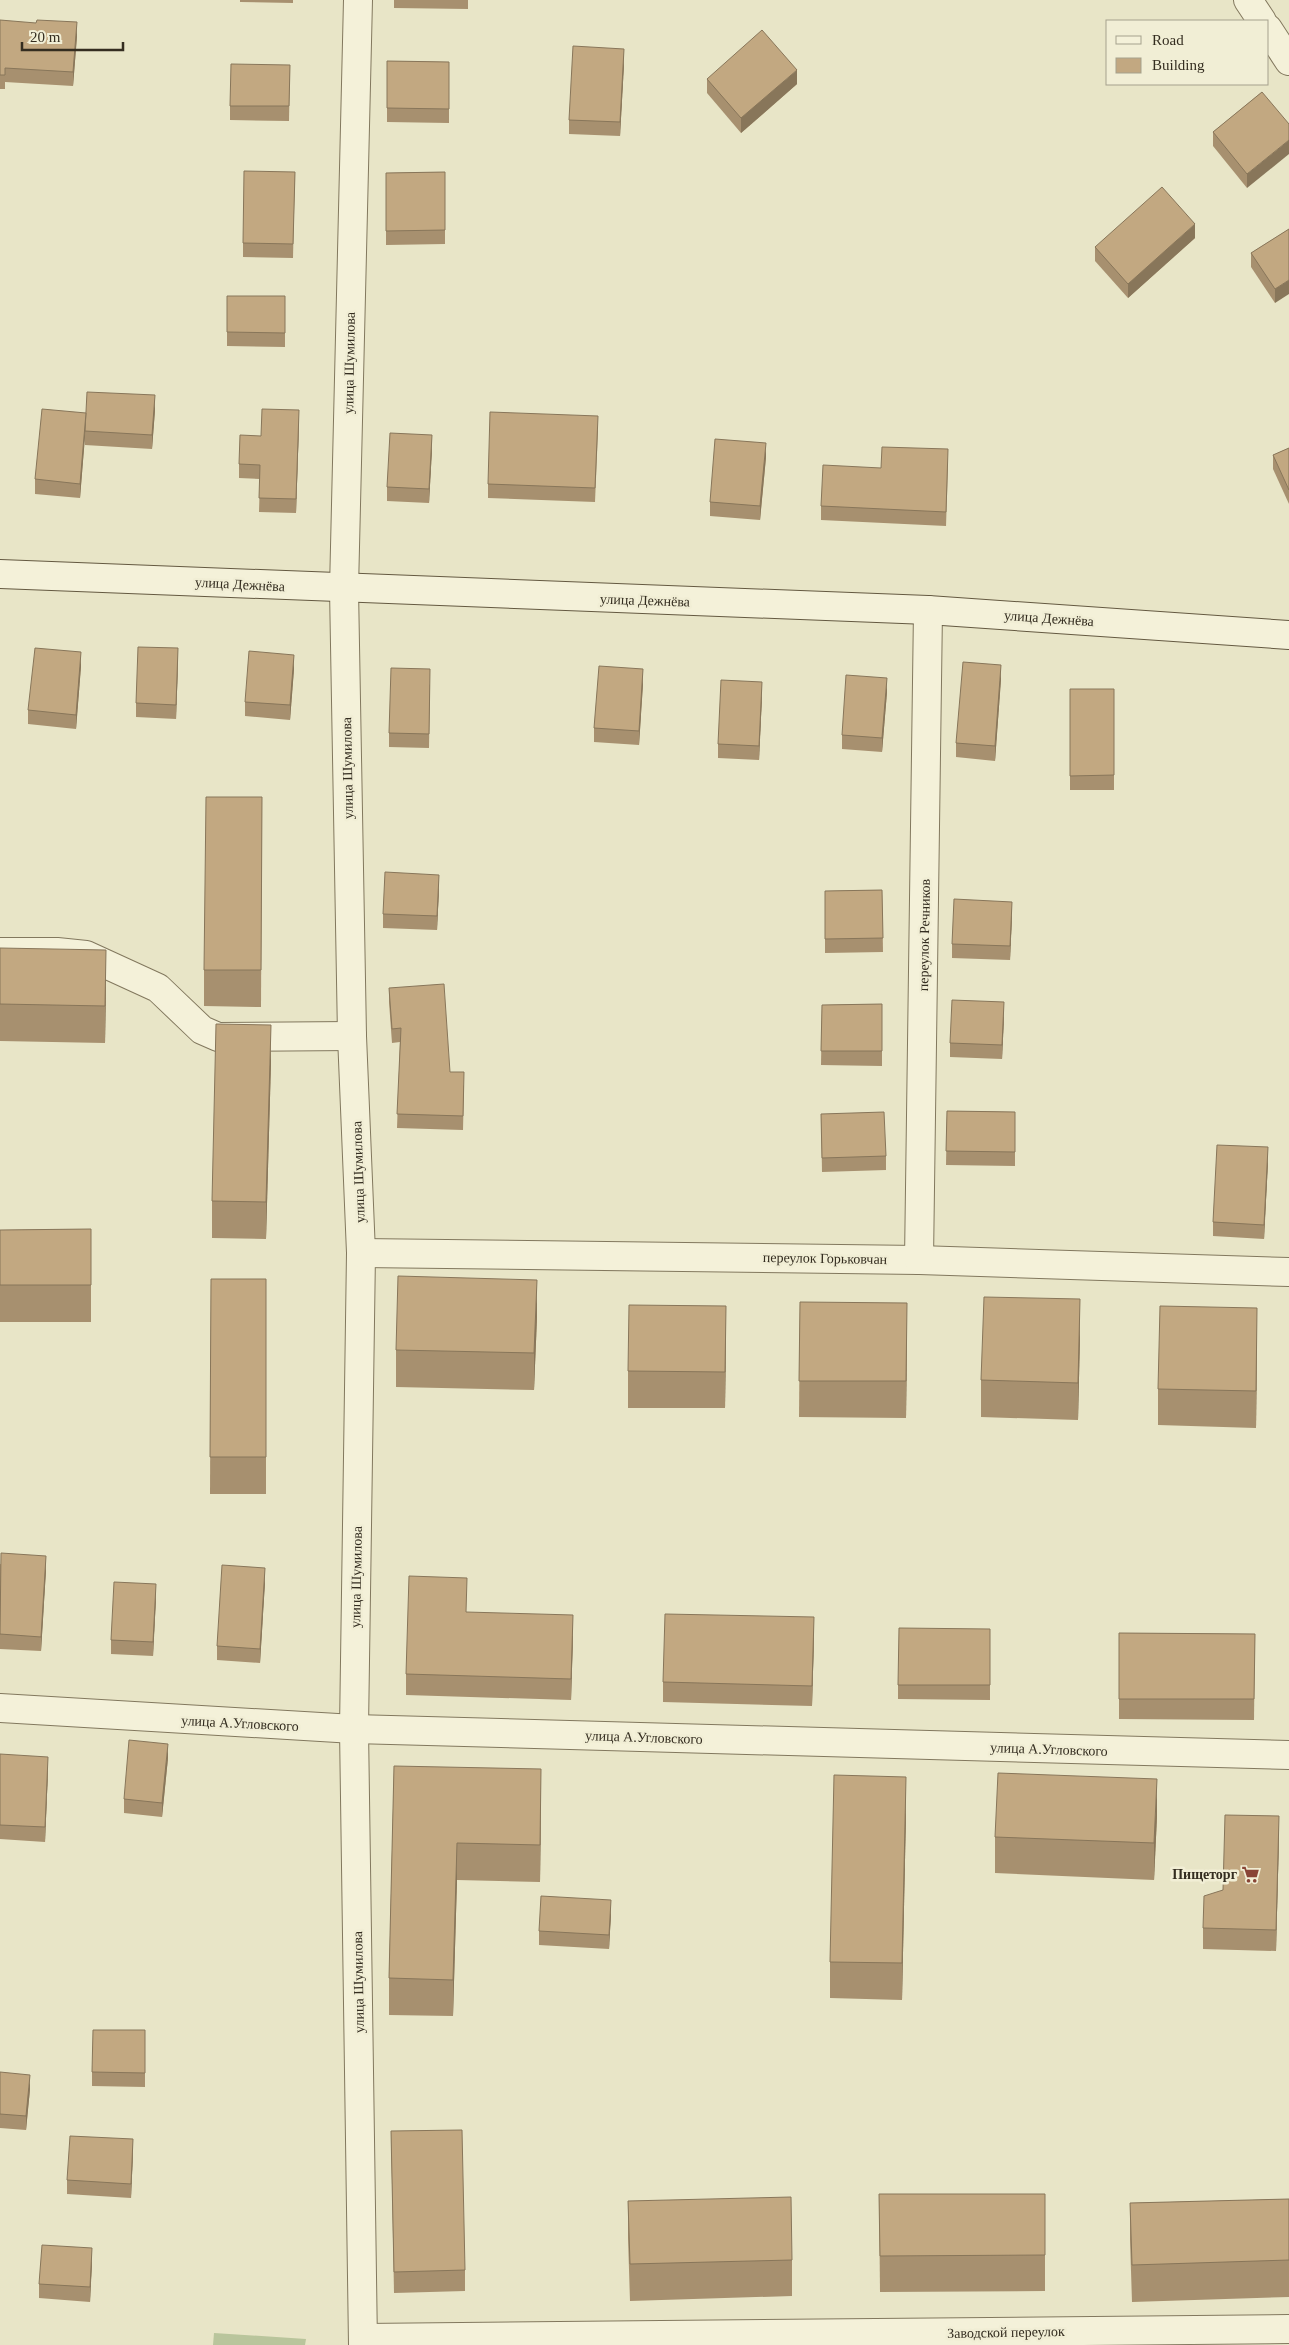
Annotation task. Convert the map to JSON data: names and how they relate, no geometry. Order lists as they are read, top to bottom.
{
  "streets": {
    "street": [
      "улица Шумилова",
      "улица Дежнёва",
      "переулок Речников",
      "переулок Горьковчан",
      "улица А.Угловского",
      "Заводской переулок"
    ]
  },
  "crossings": [
    ["улица Шумилова", "улица Дежнёва"],
    ["улица Шумилова", "переулок Горьковчан"],
    ["улица Шумилова", "улица А.Угловского"],
    ["улица Шумилова", "Заводской переулок"],
    ["улица Дежнёва", "переулок Речников"],
    ["переулок Речников", "переулок Горьковчан"]
  ],
  "places": {
    "supermarket": ["Пищеторг"]
  },
  "legend": ["Road", "Building"],
  "scale_bar": "20 m"
}
